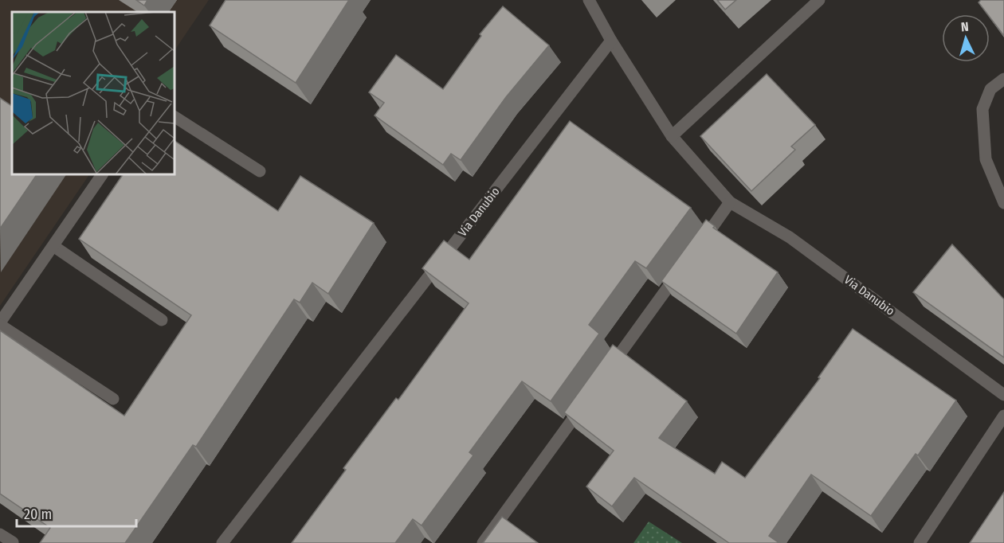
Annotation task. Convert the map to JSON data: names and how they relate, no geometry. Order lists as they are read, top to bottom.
{
  "streets": {
    "street": ["Via Danubio"]
  },
  "scale_bar": "20 m",
  "north": "top"
}
